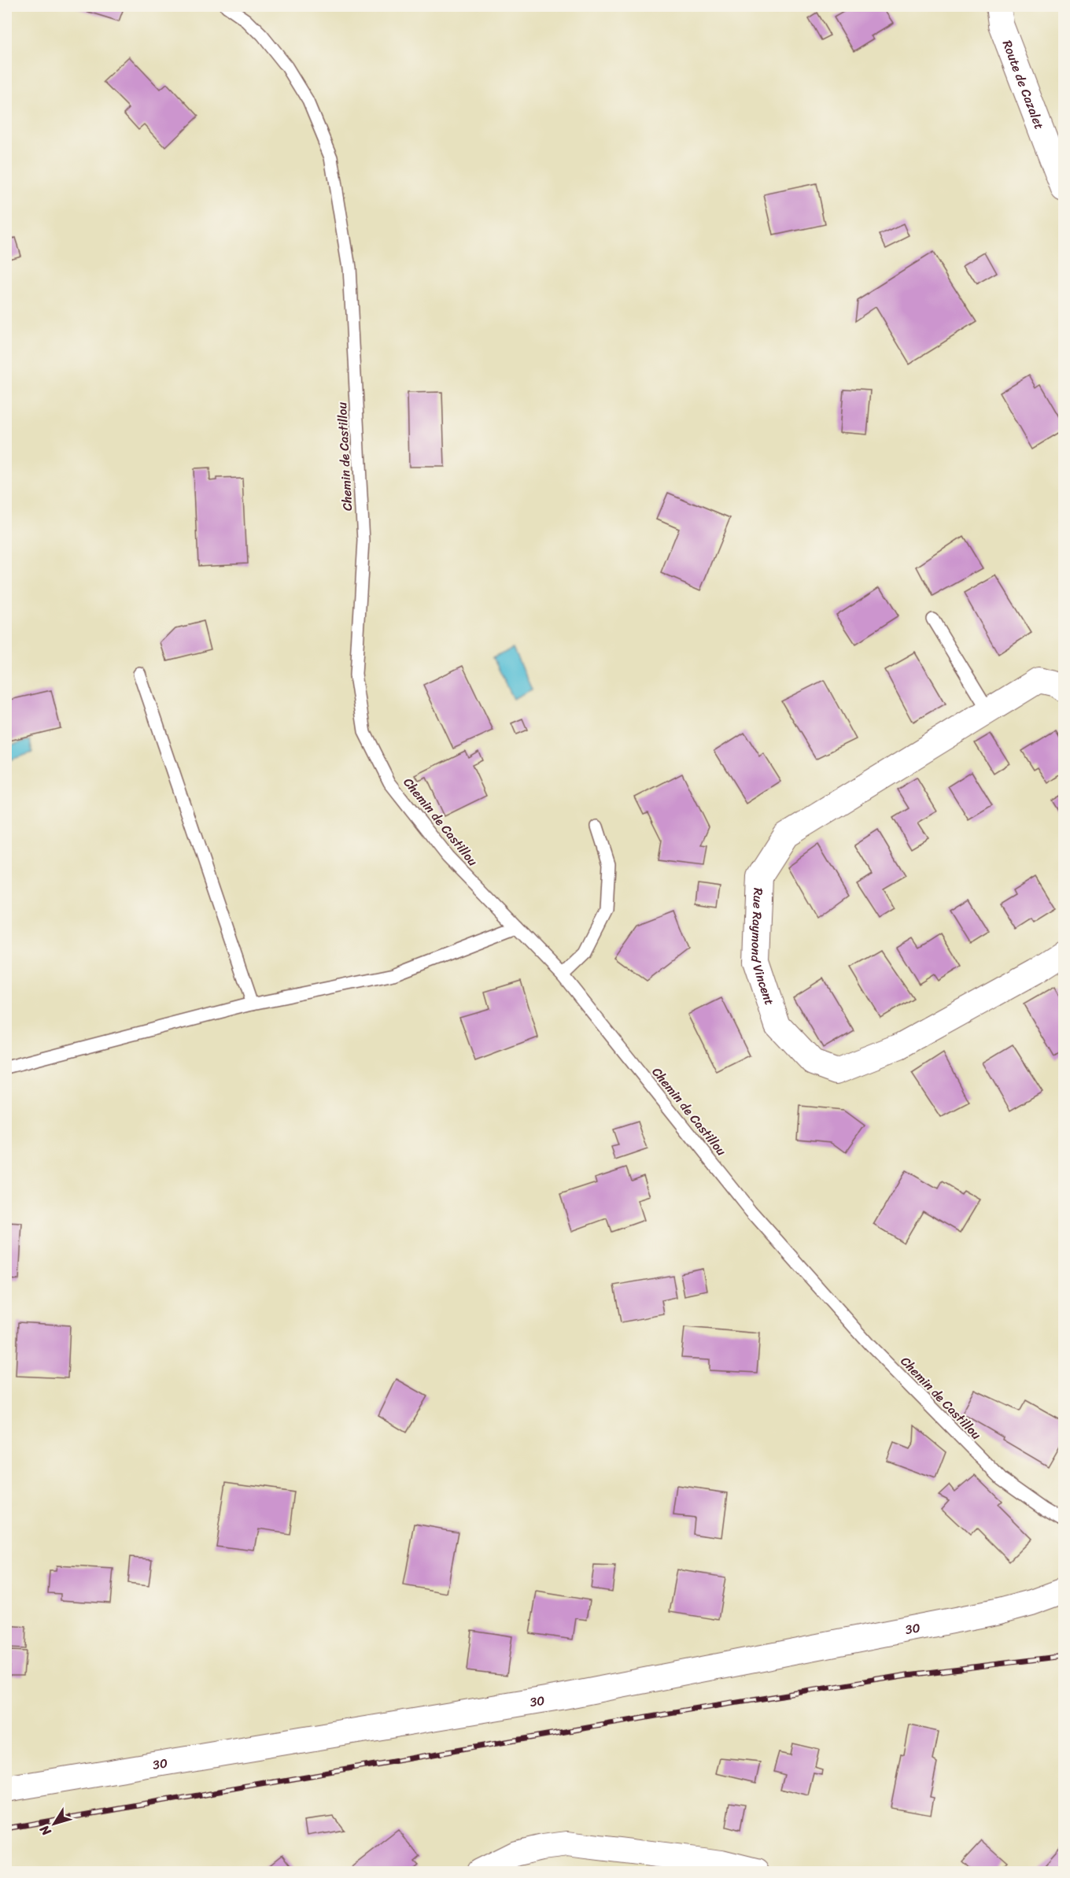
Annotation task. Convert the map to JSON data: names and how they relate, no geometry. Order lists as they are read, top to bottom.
{
  "streets": {
    "street": ["Route de Cazalet", "Rue Raymond Vincent", "30"],
    "lane": ["Chemin de Castillou"]
  },
  "north": "bottom left"
}
